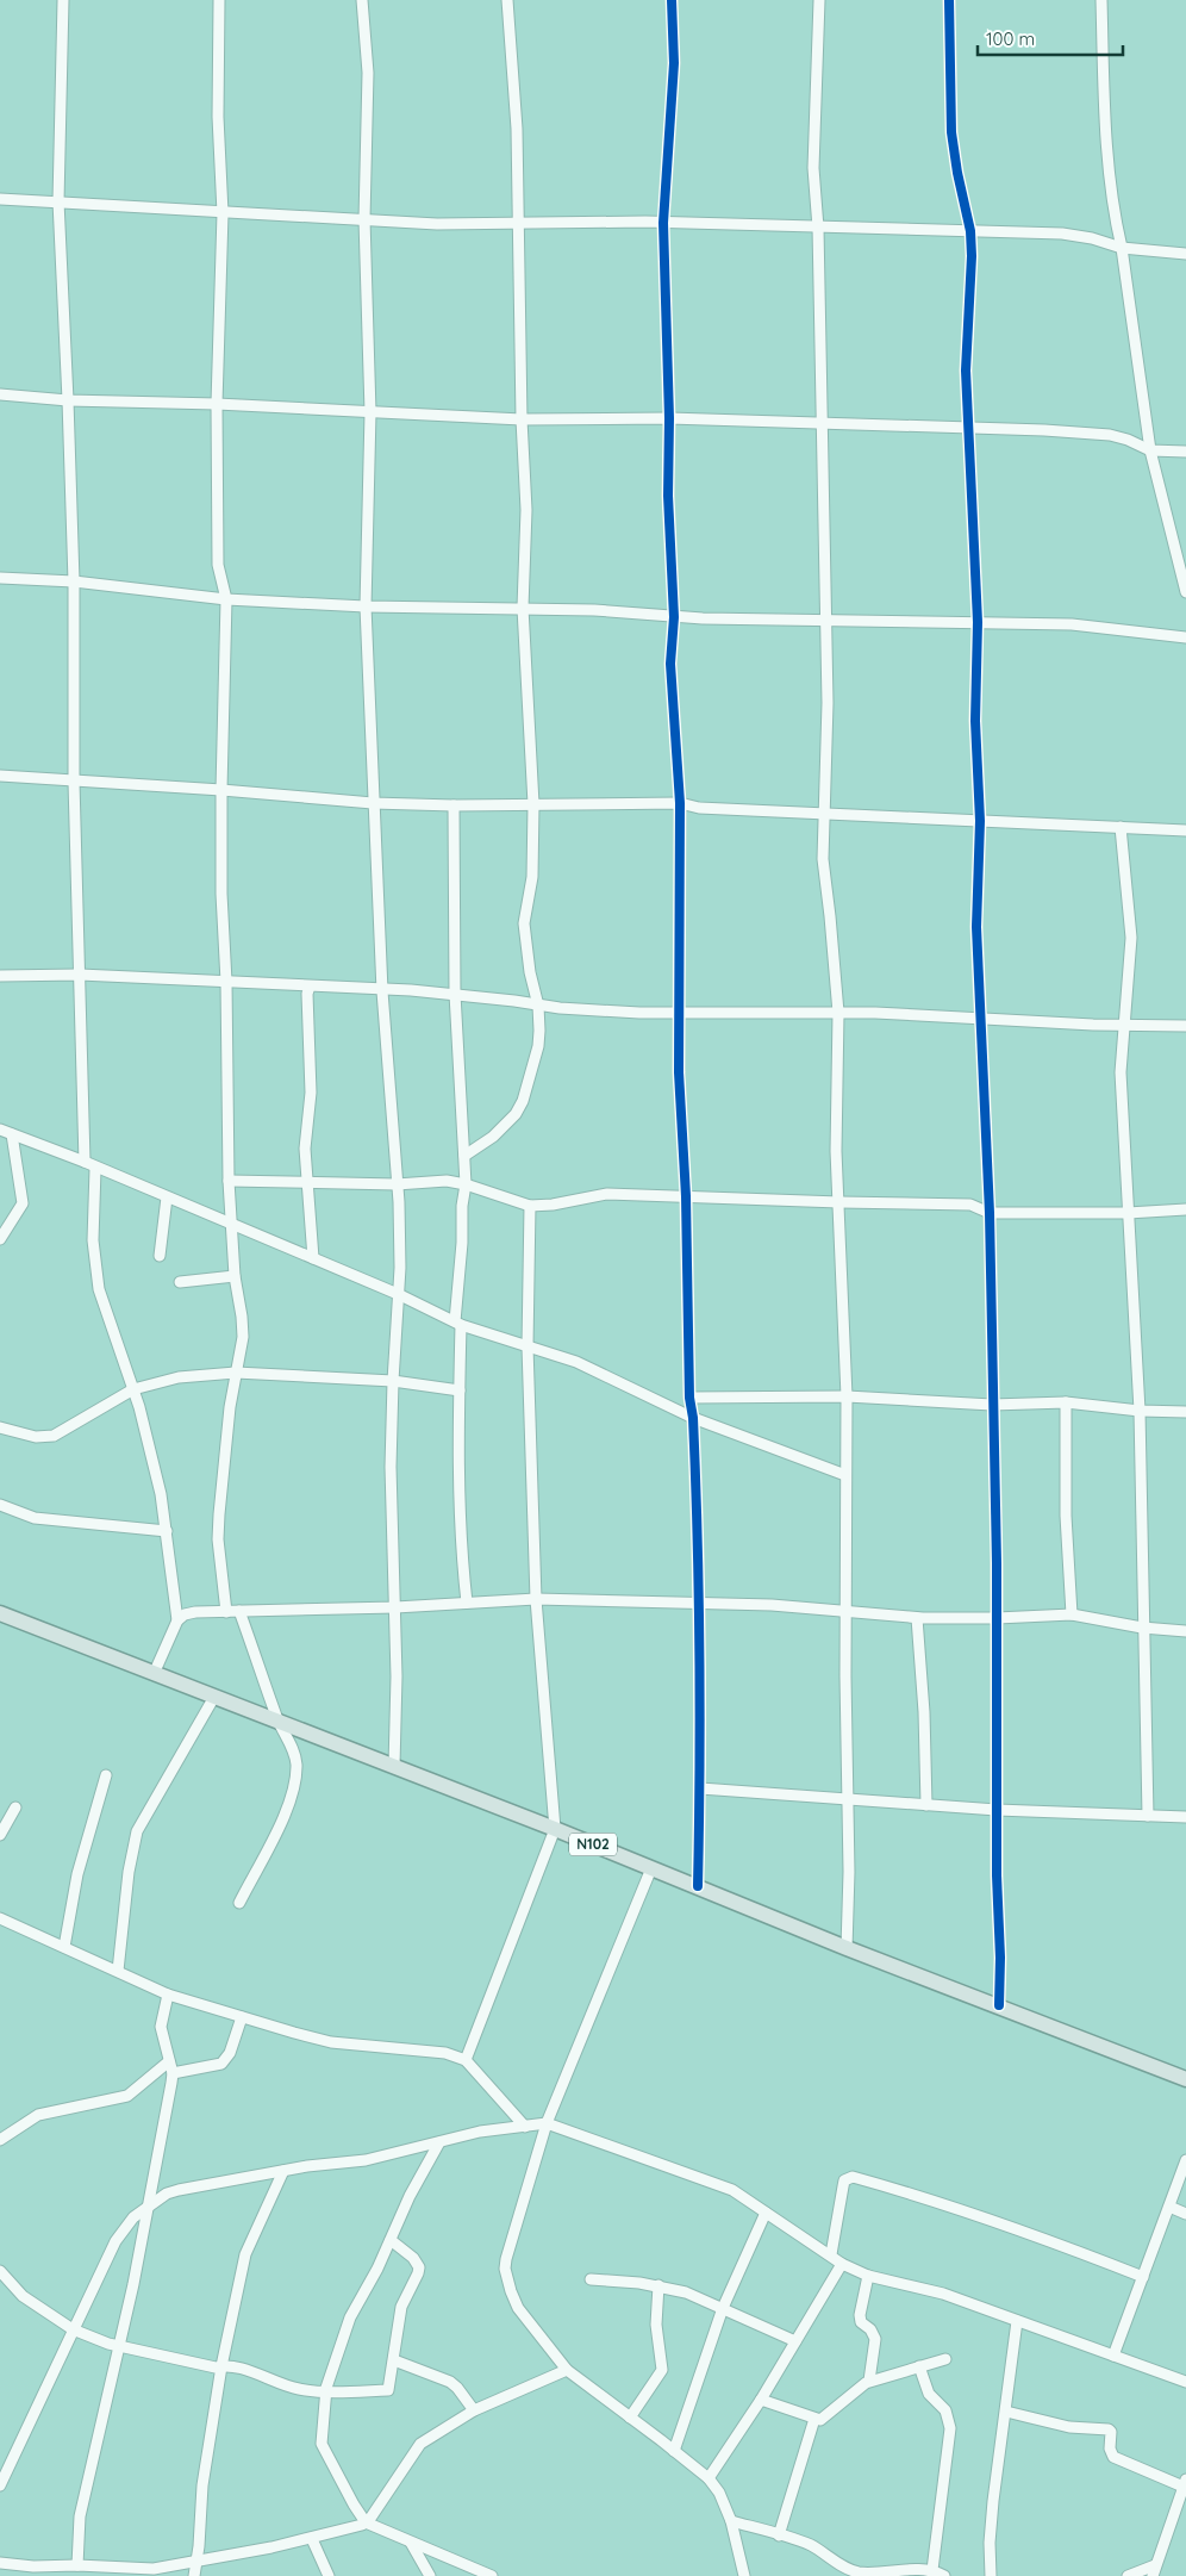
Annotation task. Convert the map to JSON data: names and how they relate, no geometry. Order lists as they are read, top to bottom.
{
  "streets": {
    "main road": ["N102"]
  },
  "scale_bar": "100 m"
}
